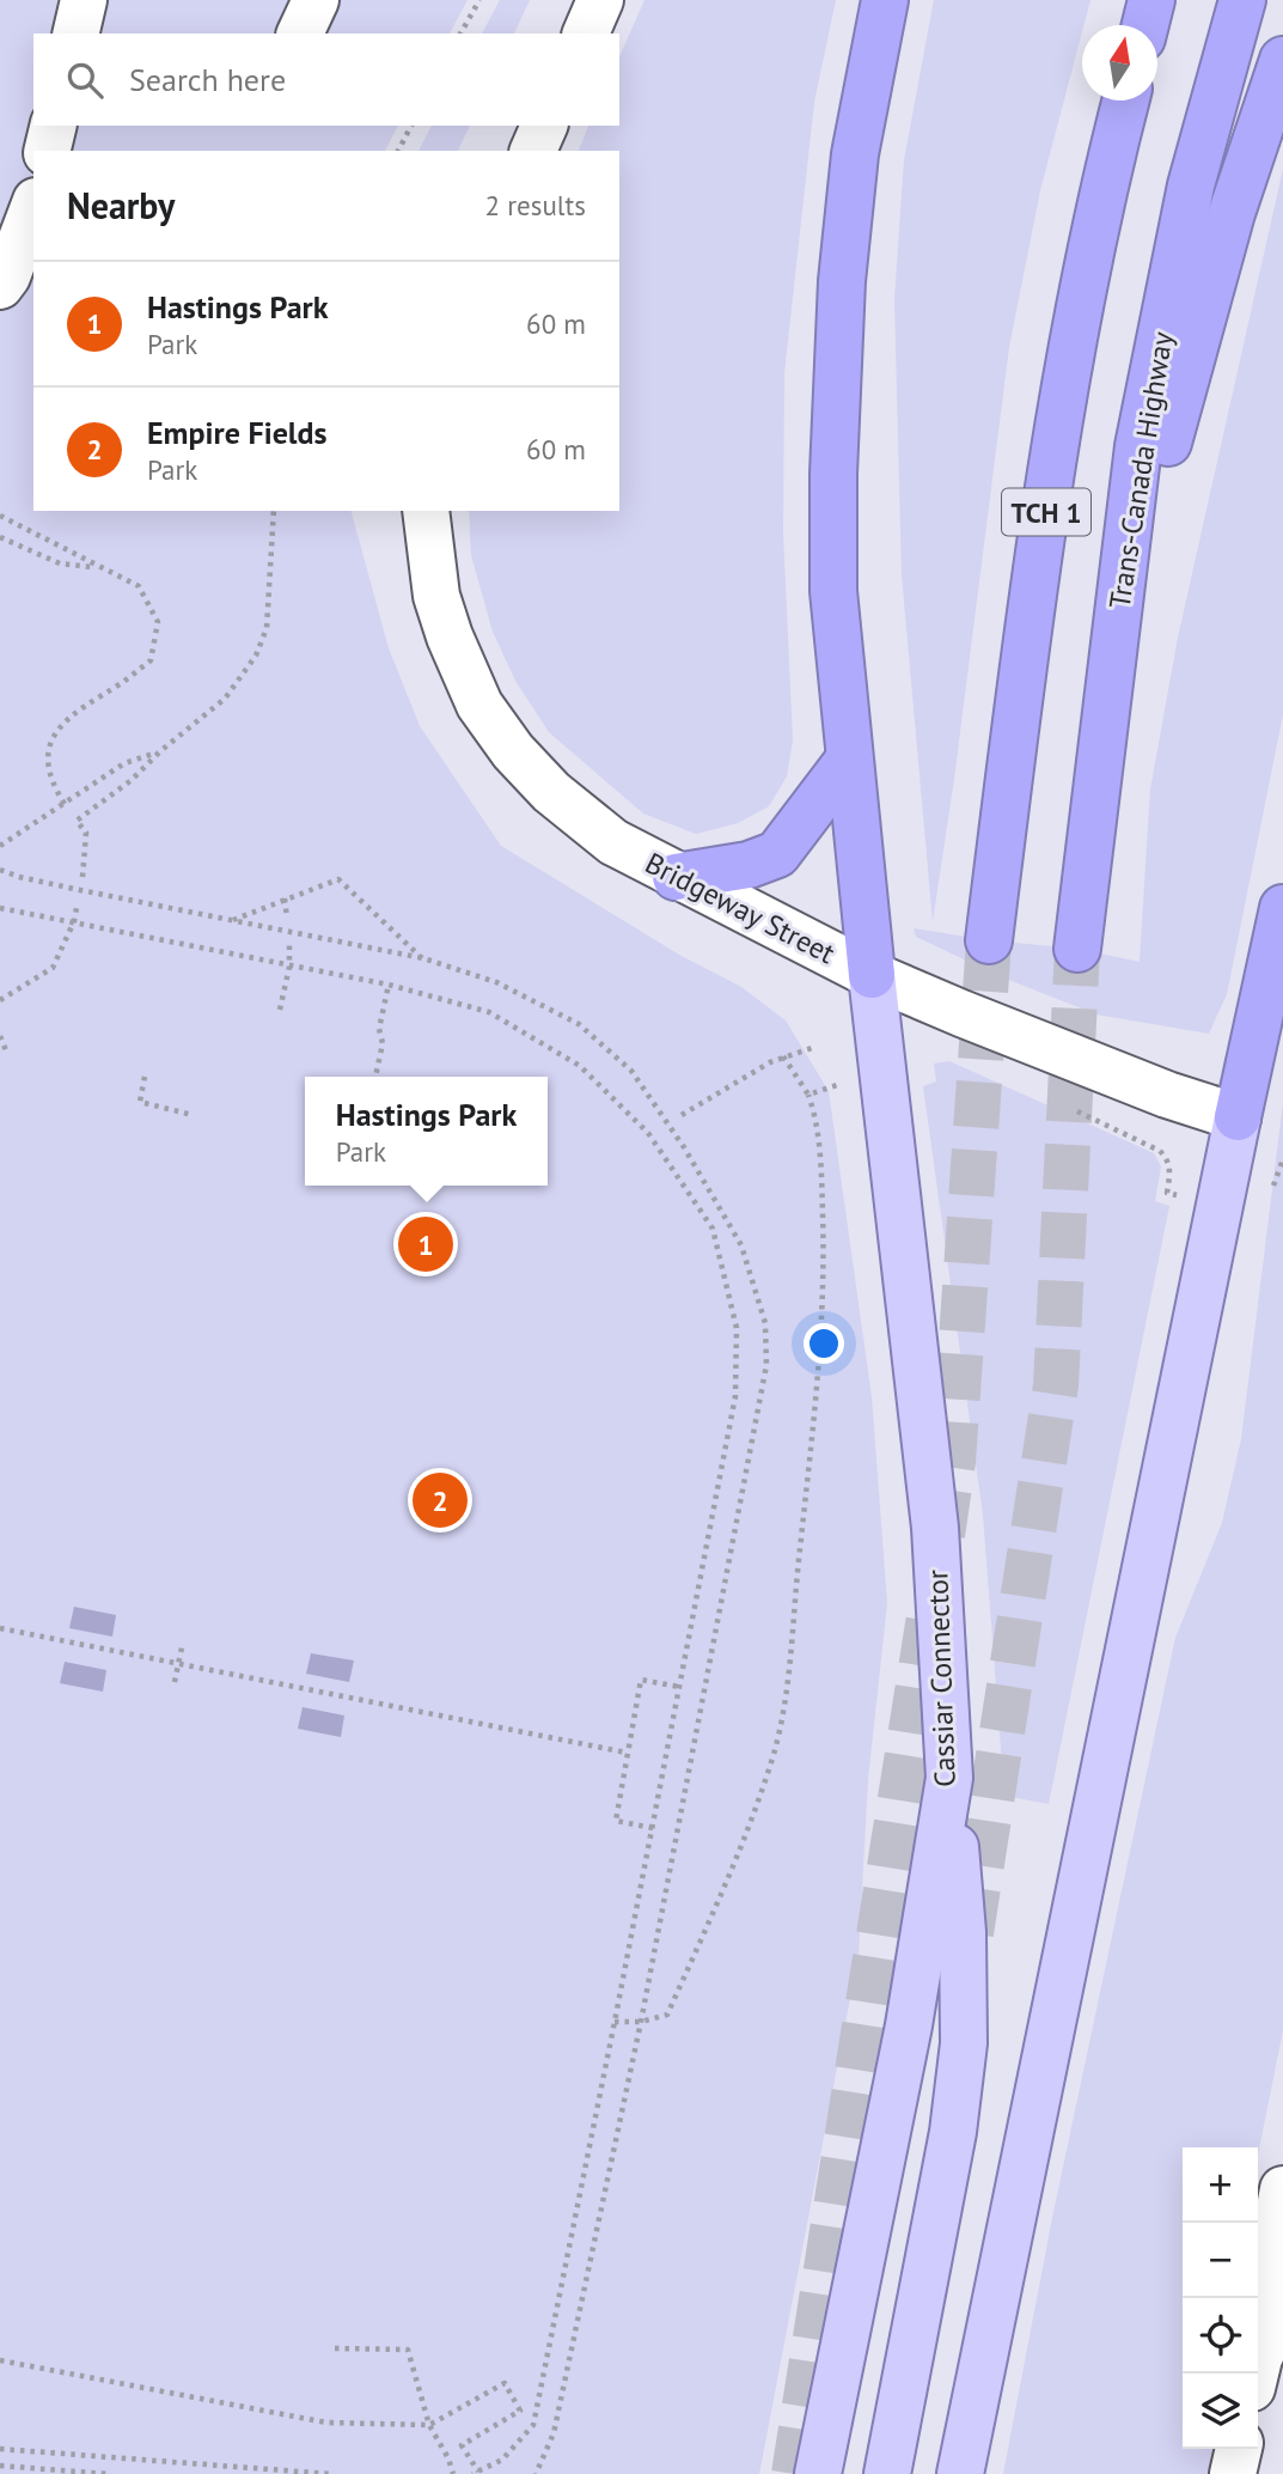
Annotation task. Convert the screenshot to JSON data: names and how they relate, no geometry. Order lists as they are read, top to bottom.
{
  "streets": {
    "highway": ["Trans-Canada Highway", "TCH 1"],
    "main road": ["Cassiar Connector"],
    "street": ["Bridgeway Street"]
  },
  "crossings": [
    ["Bridgeway Street", "Cassiar Connector"]
  ],
  "north": "top",
  "page": {
    "search": "Search here",
    "heading": ["Nearby", "2 results"],
    "list": [
      {
        "mark": "1",
        "name": "Hastings Park",
        "note": "Park",
        "value": "60 m"
      },
      {
        "mark": "2",
        "name": "Empire Fields",
        "note": "Park",
        "value": "60 m"
      }
    ],
    "popup": ["Hastings Park", "Park"],
    "pins": ["1", "2"],
    "map_buttons": ["+", "−"]
  }
}
